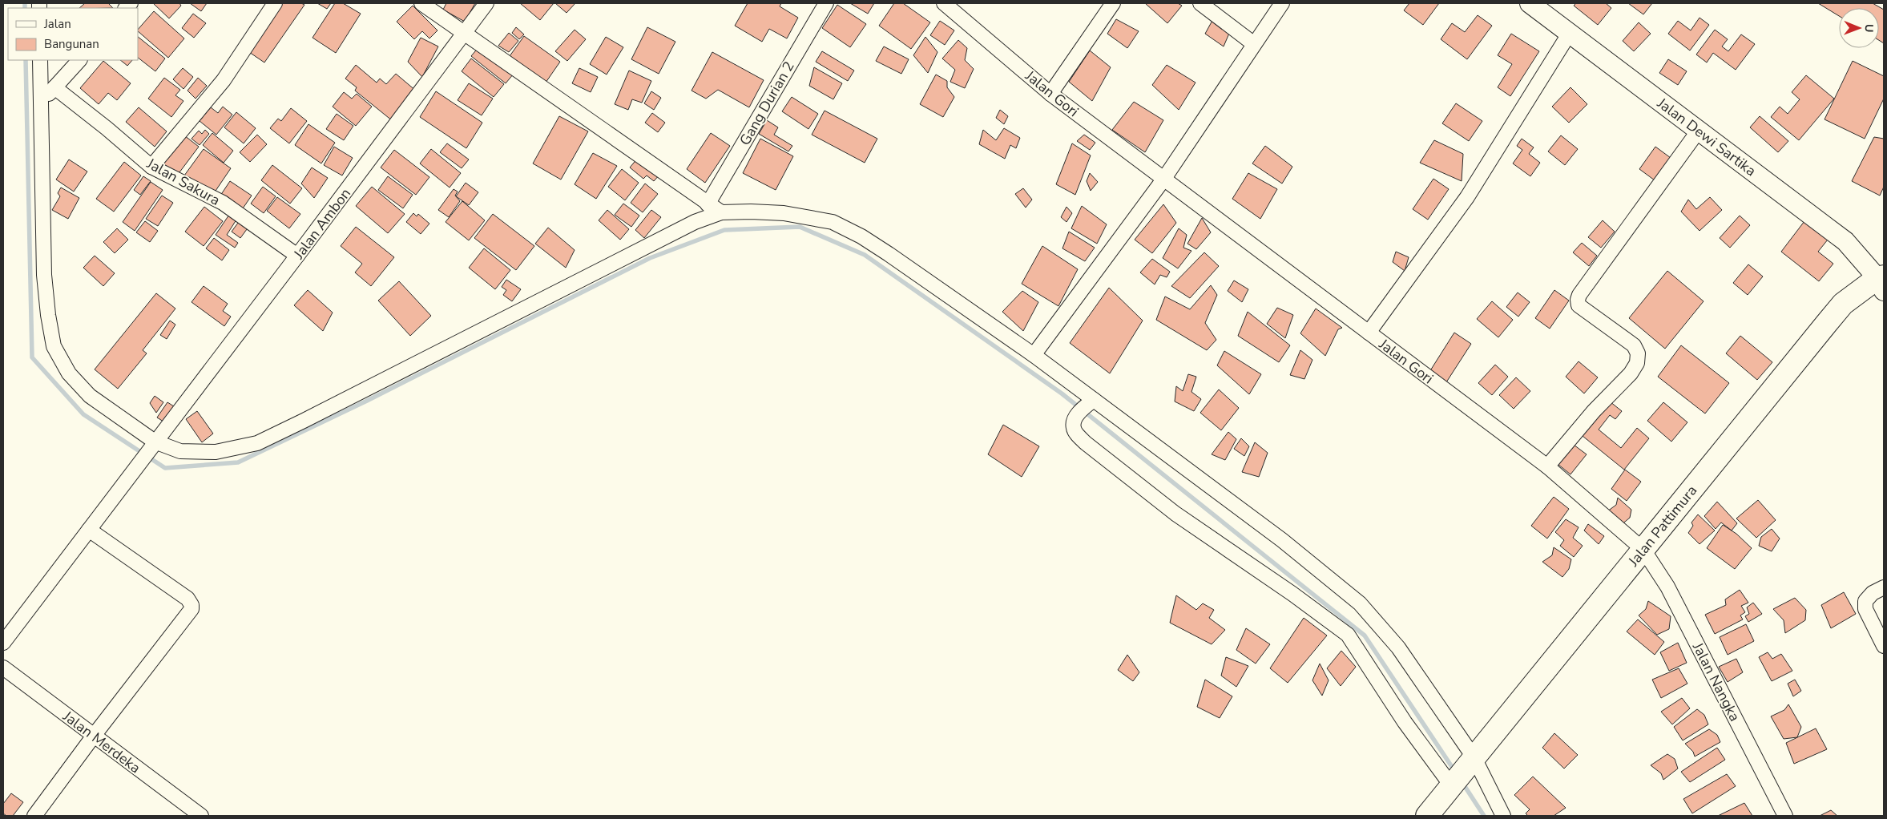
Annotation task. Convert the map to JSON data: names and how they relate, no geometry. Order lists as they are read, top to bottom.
{
  "streets": {
    "main road": ["Jalan Dewi Sartika", "Jalan Pattimura"],
    "street": [
      "Jalan Gori",
      "Gang Durian 2",
      "Jalan Sakura",
      "Jalan Ambon",
      "Jalan Nangka",
      "Jalan Merdeka"
    ]
  },
  "crossings": [
    ["Jalan Gori", "Jalan Pattimura"],
    ["Jalan Gori", "Jalan Nangka"],
    ["Jalan Dewi Sartika", "Jalan Pattimura"],
    ["Jalan Sakura", "Jalan Ambon"],
    ["Jalan Pattimura", "Jalan Nangka"]
  ],
  "legend": ["Jalan", "Bangunan"],
  "north": "right"
}
